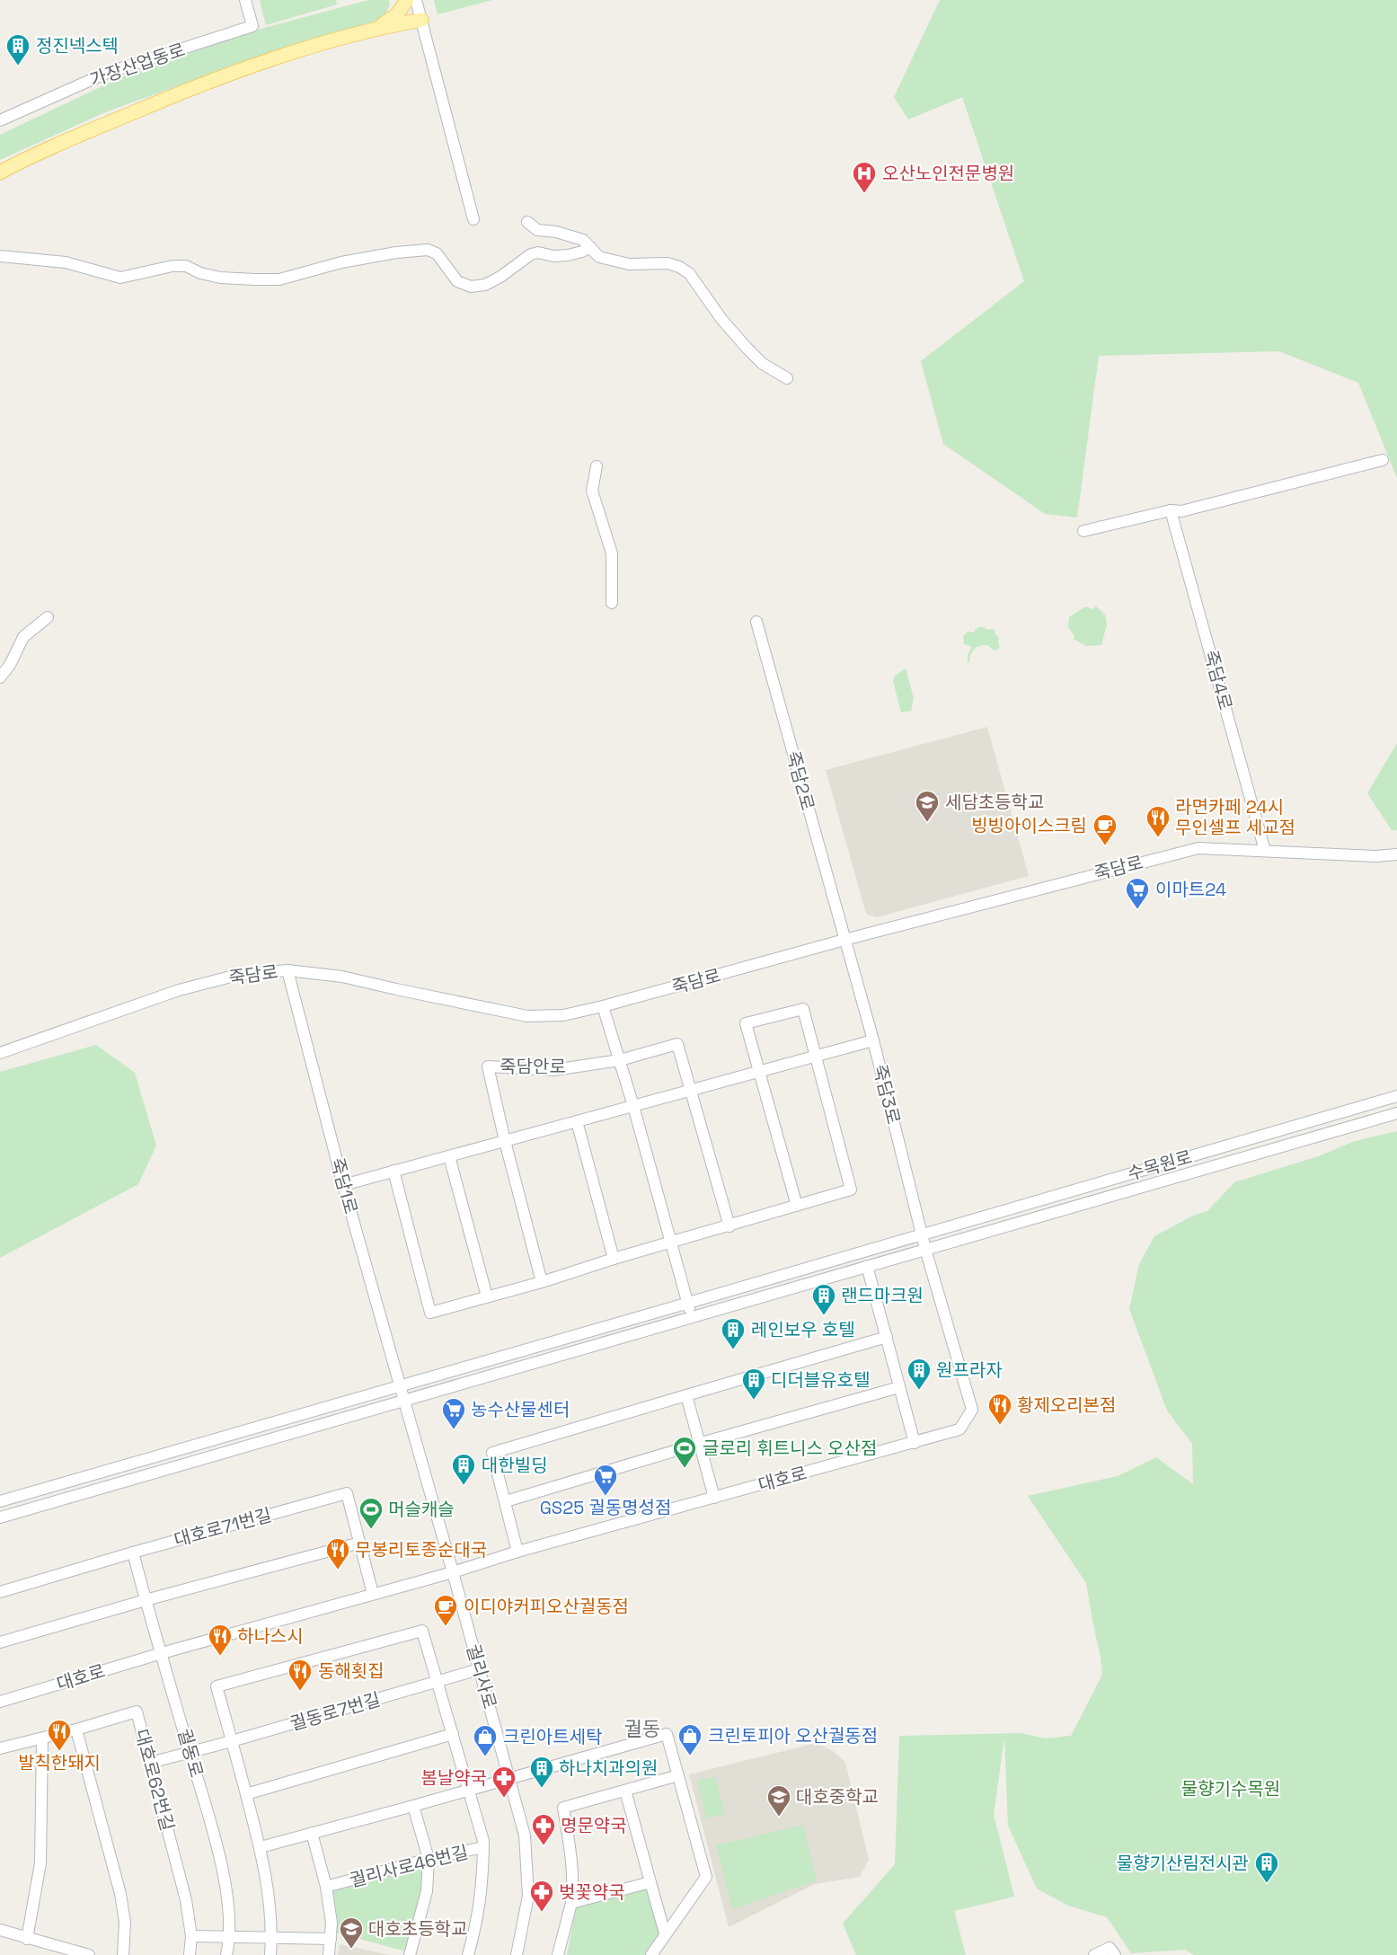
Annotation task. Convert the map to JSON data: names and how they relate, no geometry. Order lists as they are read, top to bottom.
{
  "streets": {
    "street": [
      "가장산업동로",
      "죽담4로",
      "죽담2로",
      "죽담로",
      "죽담안로",
      "죽담3로",
      "수목원로",
      "죽담1로",
      "대호로",
      "대호로71번길",
      "궐리사로",
      "궐동로7번길",
      "궐동로",
      "대호로62번길",
      "궐리사로46번길"
    ]
  },
  "crossings": [
    ["죽담4로", "죽담로"],
    ["죽담2로", "죽담로"],
    ["죽담2로", "죽담3로"],
    ["죽담로", "죽담3로"],
    ["죽담로", "죽담1로"],
    ["죽담3로", "수목원로"],
    ["죽담3로", "대호로"],
    ["수목원로", "죽담1로"],
    ["수목원로", "대호로"],
    ["수목원로", "궐리사로"],
    ["죽담1로", "궐리사로"],
    ["대호로", "대호로71번길"],
    ["대호로", "궐리사로"],
    ["대호로", "궐동로"],
    ["대호로71번길", "궐동로"],
    ["궐리사로", "궐동로7번길"],
    ["궐동로7번길", "궐동로"],
    ["궐동로7번길", "대호로62번길"]
  ],
  "districts": ["궐동"],
  "parks": ["물향기수목원"],
  "places": {
    "building": [
      "정진넥스텍",
      "랜드마크원",
      "레인보우 호텔",
      "원프라자",
      "디더블유호텔",
      "대한빌딩",
      "하나치과의원",
      "물향기산림전시관"
    ],
    "hospital": ["오산노인전문병원"],
    "school or university": ["세담초등학교", "대호중학교", "대호초등학교"],
    "restaurant": [
      "라면카페 24시 무인셀프 세교점",
      "황제오리본점",
      "무봉리토종순대국",
      "하나스시",
      "동해횟집",
      "발칙한돼지"
    ],
    "cafe": ["빙빙아이스크림", "이디야커피오산궐동점"],
    "supermarket": ["이마트24", "농수산물센터", "GS25 궐동명성점"],
    "sports": ["글로리 휘트니스 오산점", "머슬캐슬"],
    "shop": ["크린토피아 오산궐동점", "크린아트세탁"],
    "pharmacy": ["봄날약국", "명문약국", "벚꽃약국"]
  }
}
